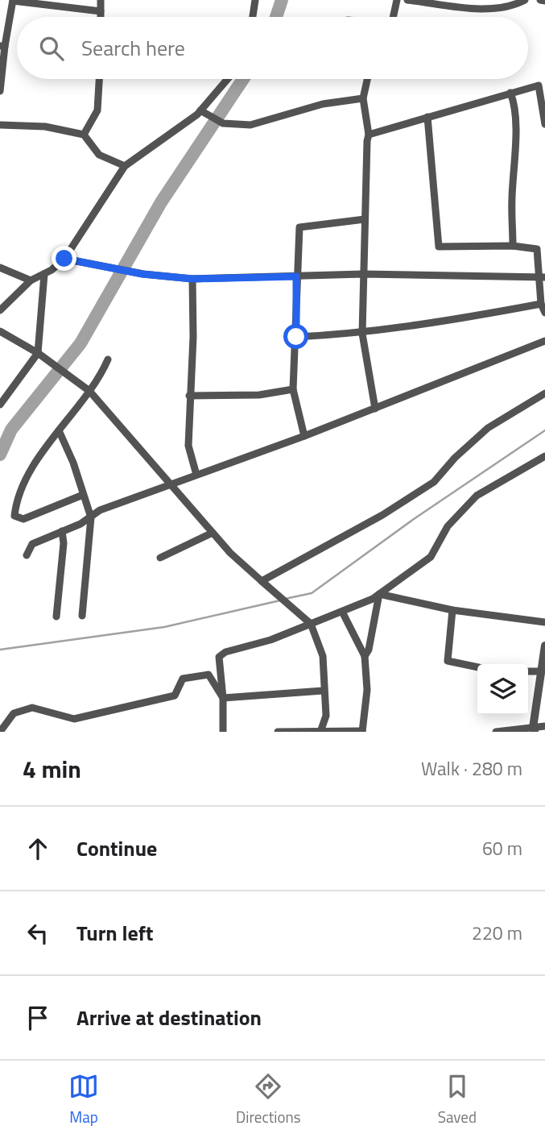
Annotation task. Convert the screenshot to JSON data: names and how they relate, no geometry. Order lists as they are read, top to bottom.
{
  "page": {
    "search": "Search here",
    "heading": ["4 min", "Walk · 280 m"],
    "list": [
      ["Continue", "60 m"],
      ["Turn left", "220 m"],
      "Arrive at destination"
    ],
    "nav": ["Map", "Directions", "Saved"]
  }
}
